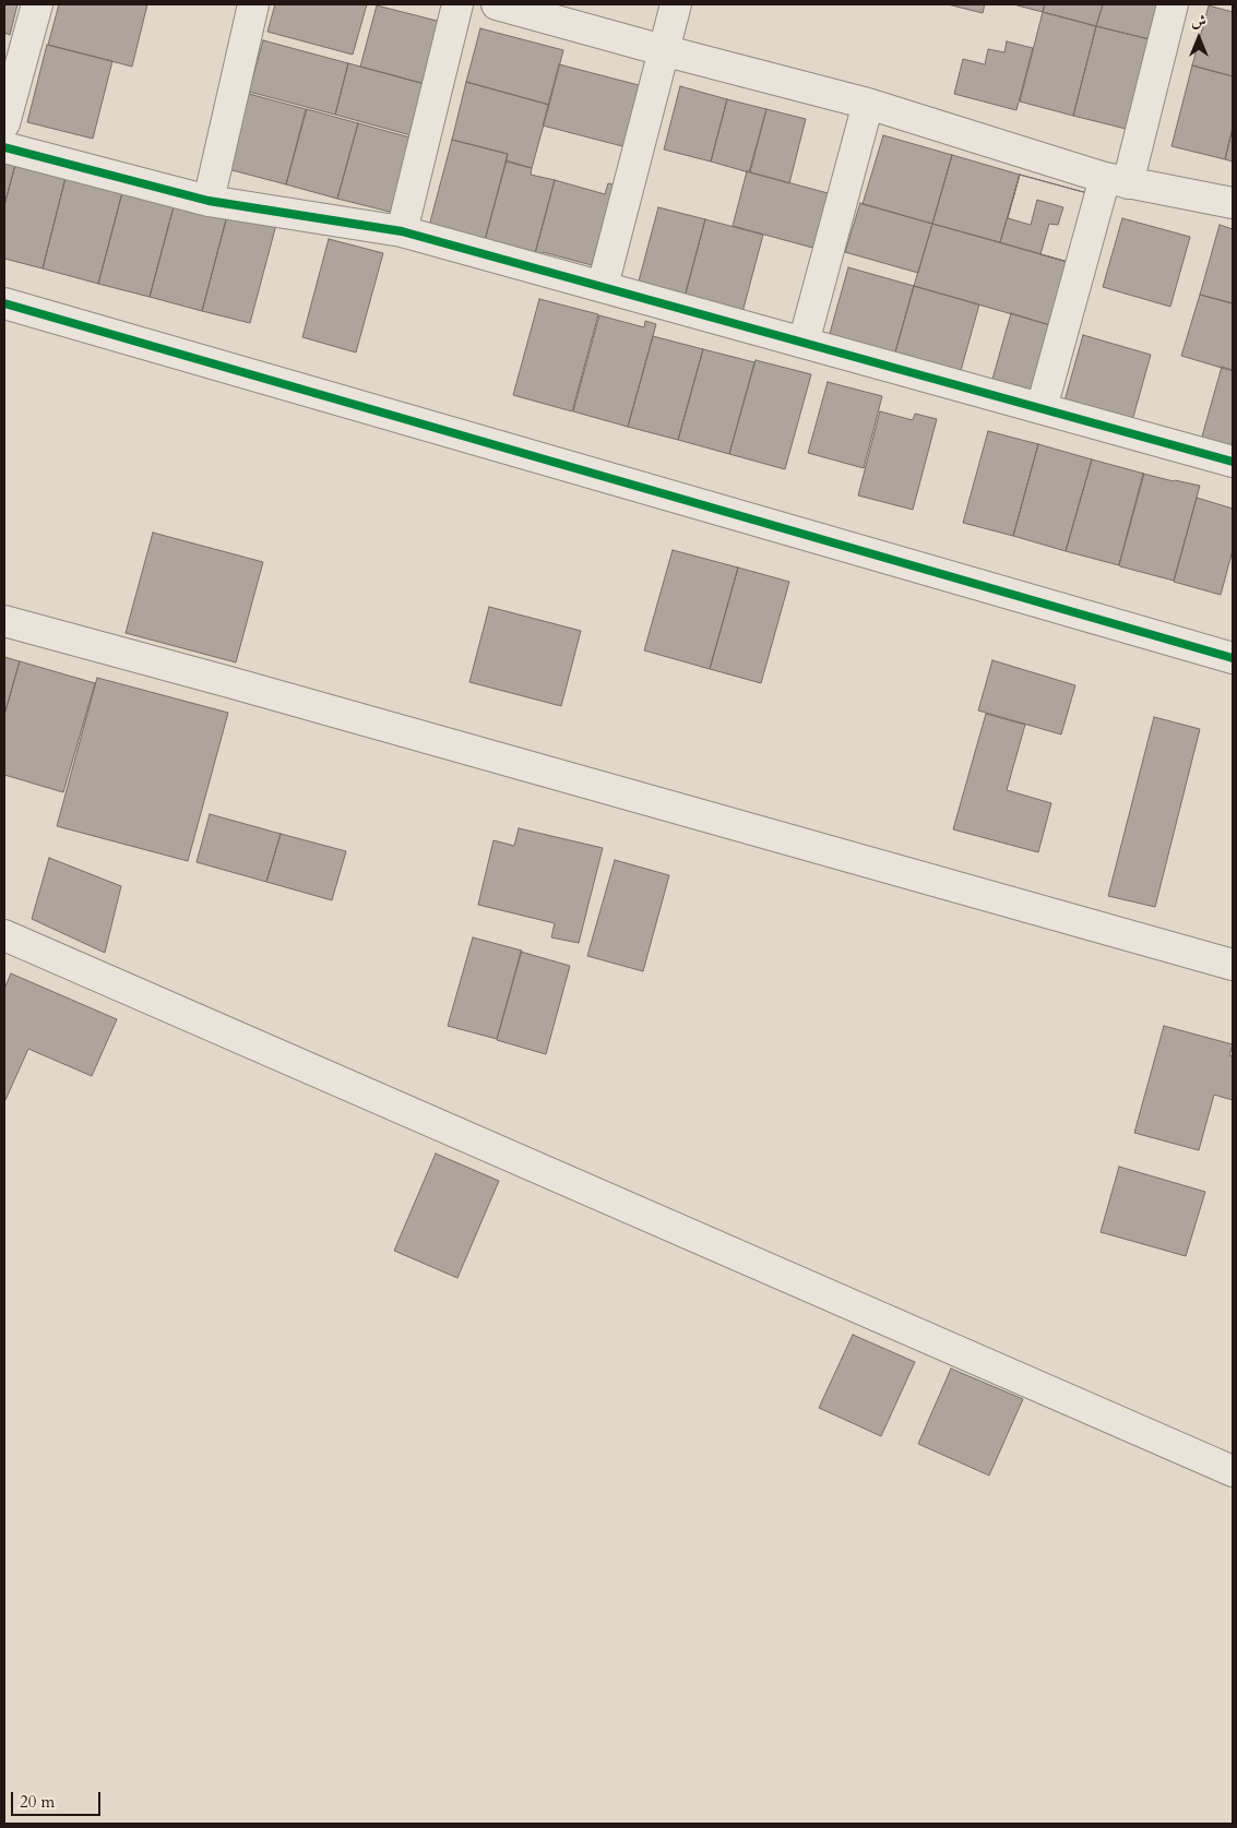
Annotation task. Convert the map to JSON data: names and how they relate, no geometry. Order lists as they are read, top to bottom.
{
  "scale_bar": "20 m",
  "north": "top"
}
